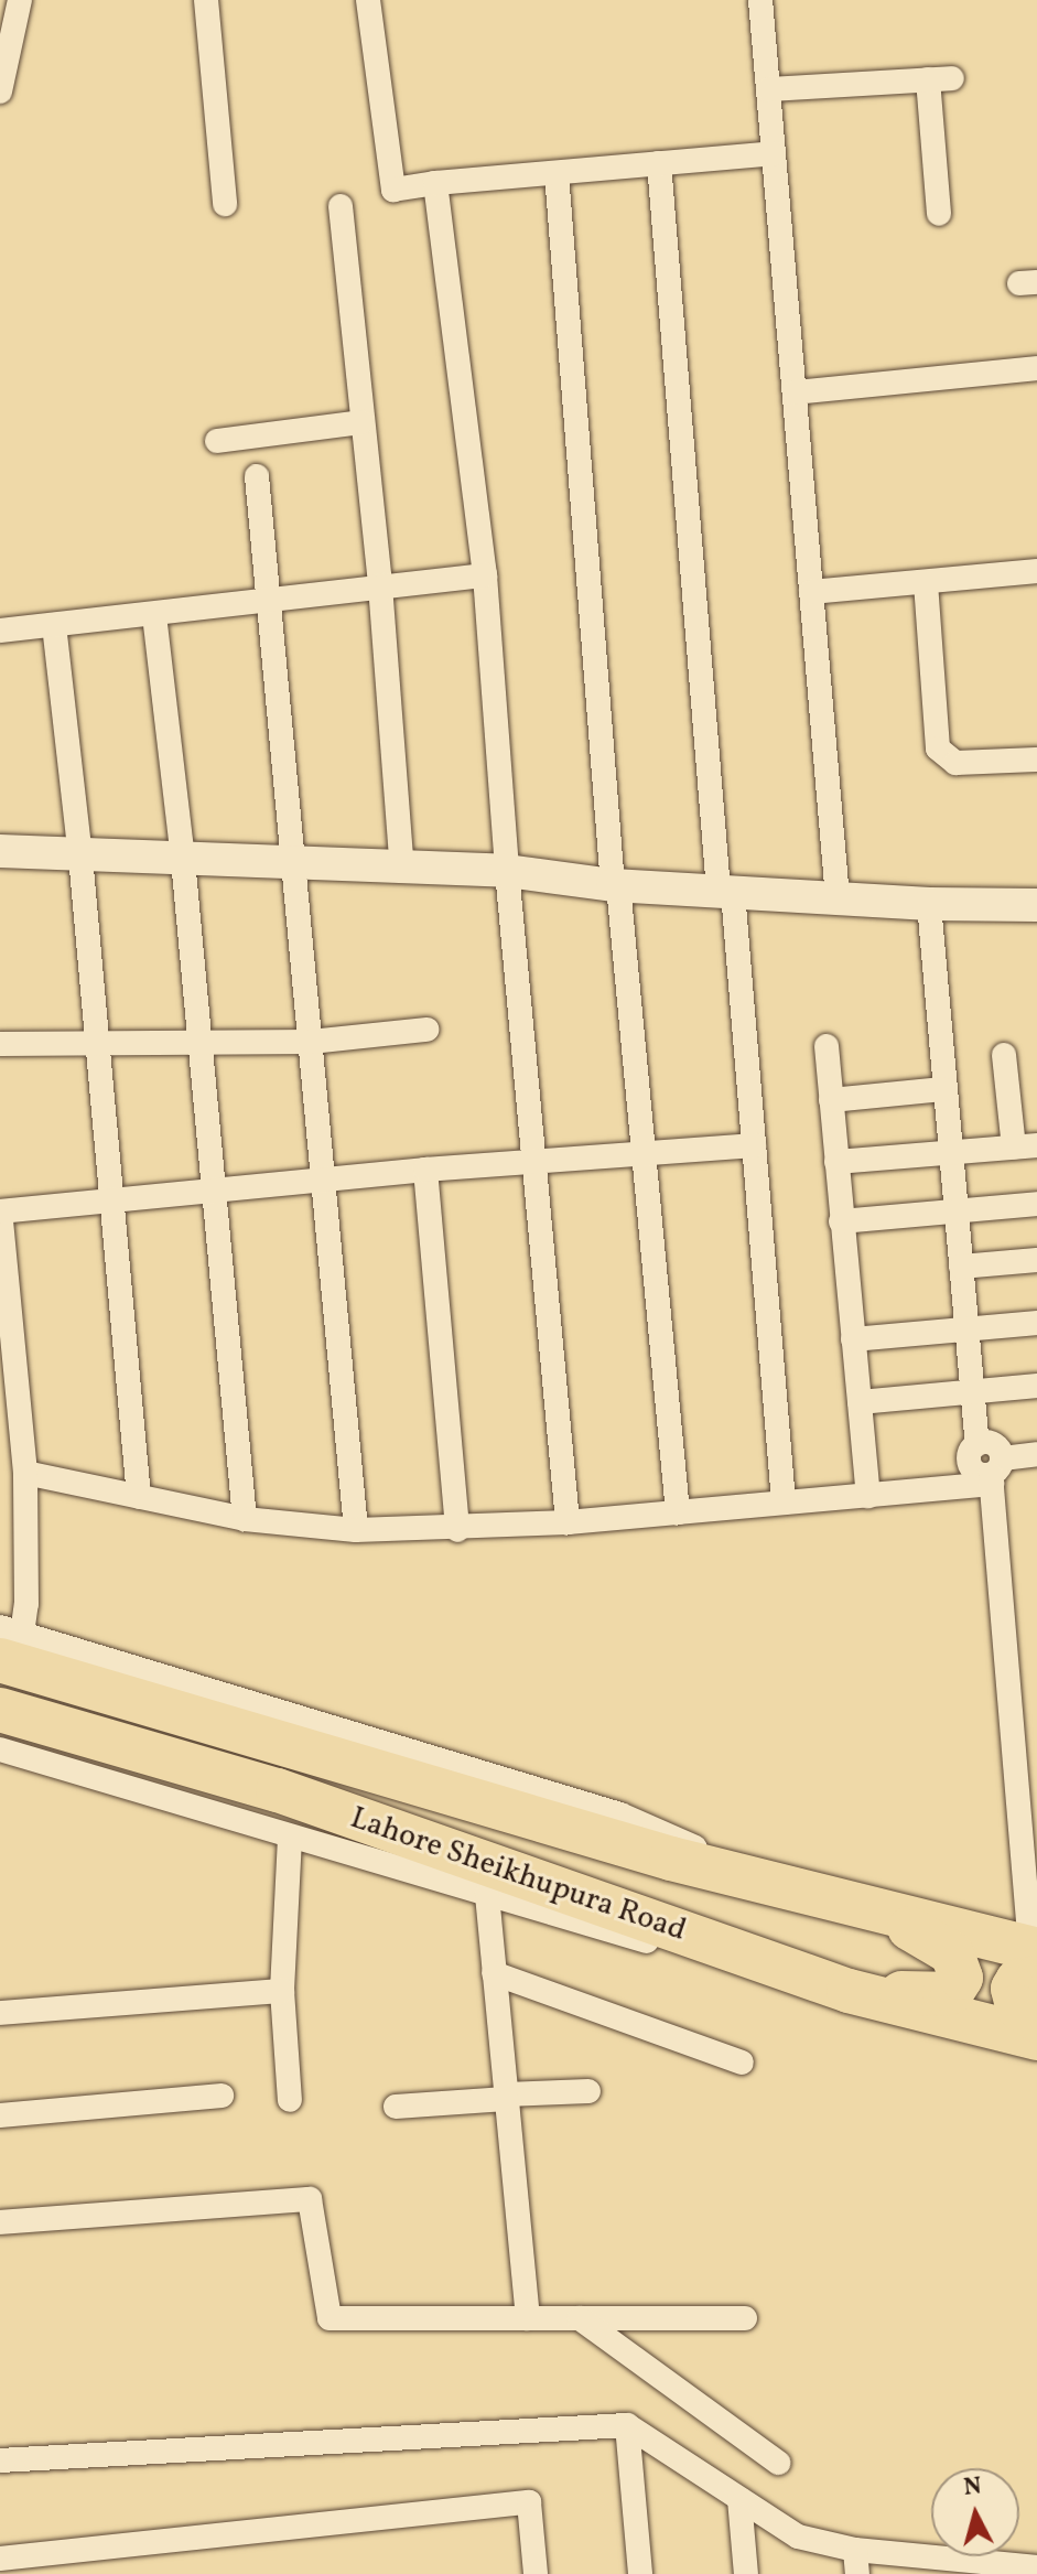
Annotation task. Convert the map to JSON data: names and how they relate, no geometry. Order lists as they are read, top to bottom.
{
  "streets": {
    "highway": ["Lahore Sheikhupura Road"]
  },
  "north": "top"
}
